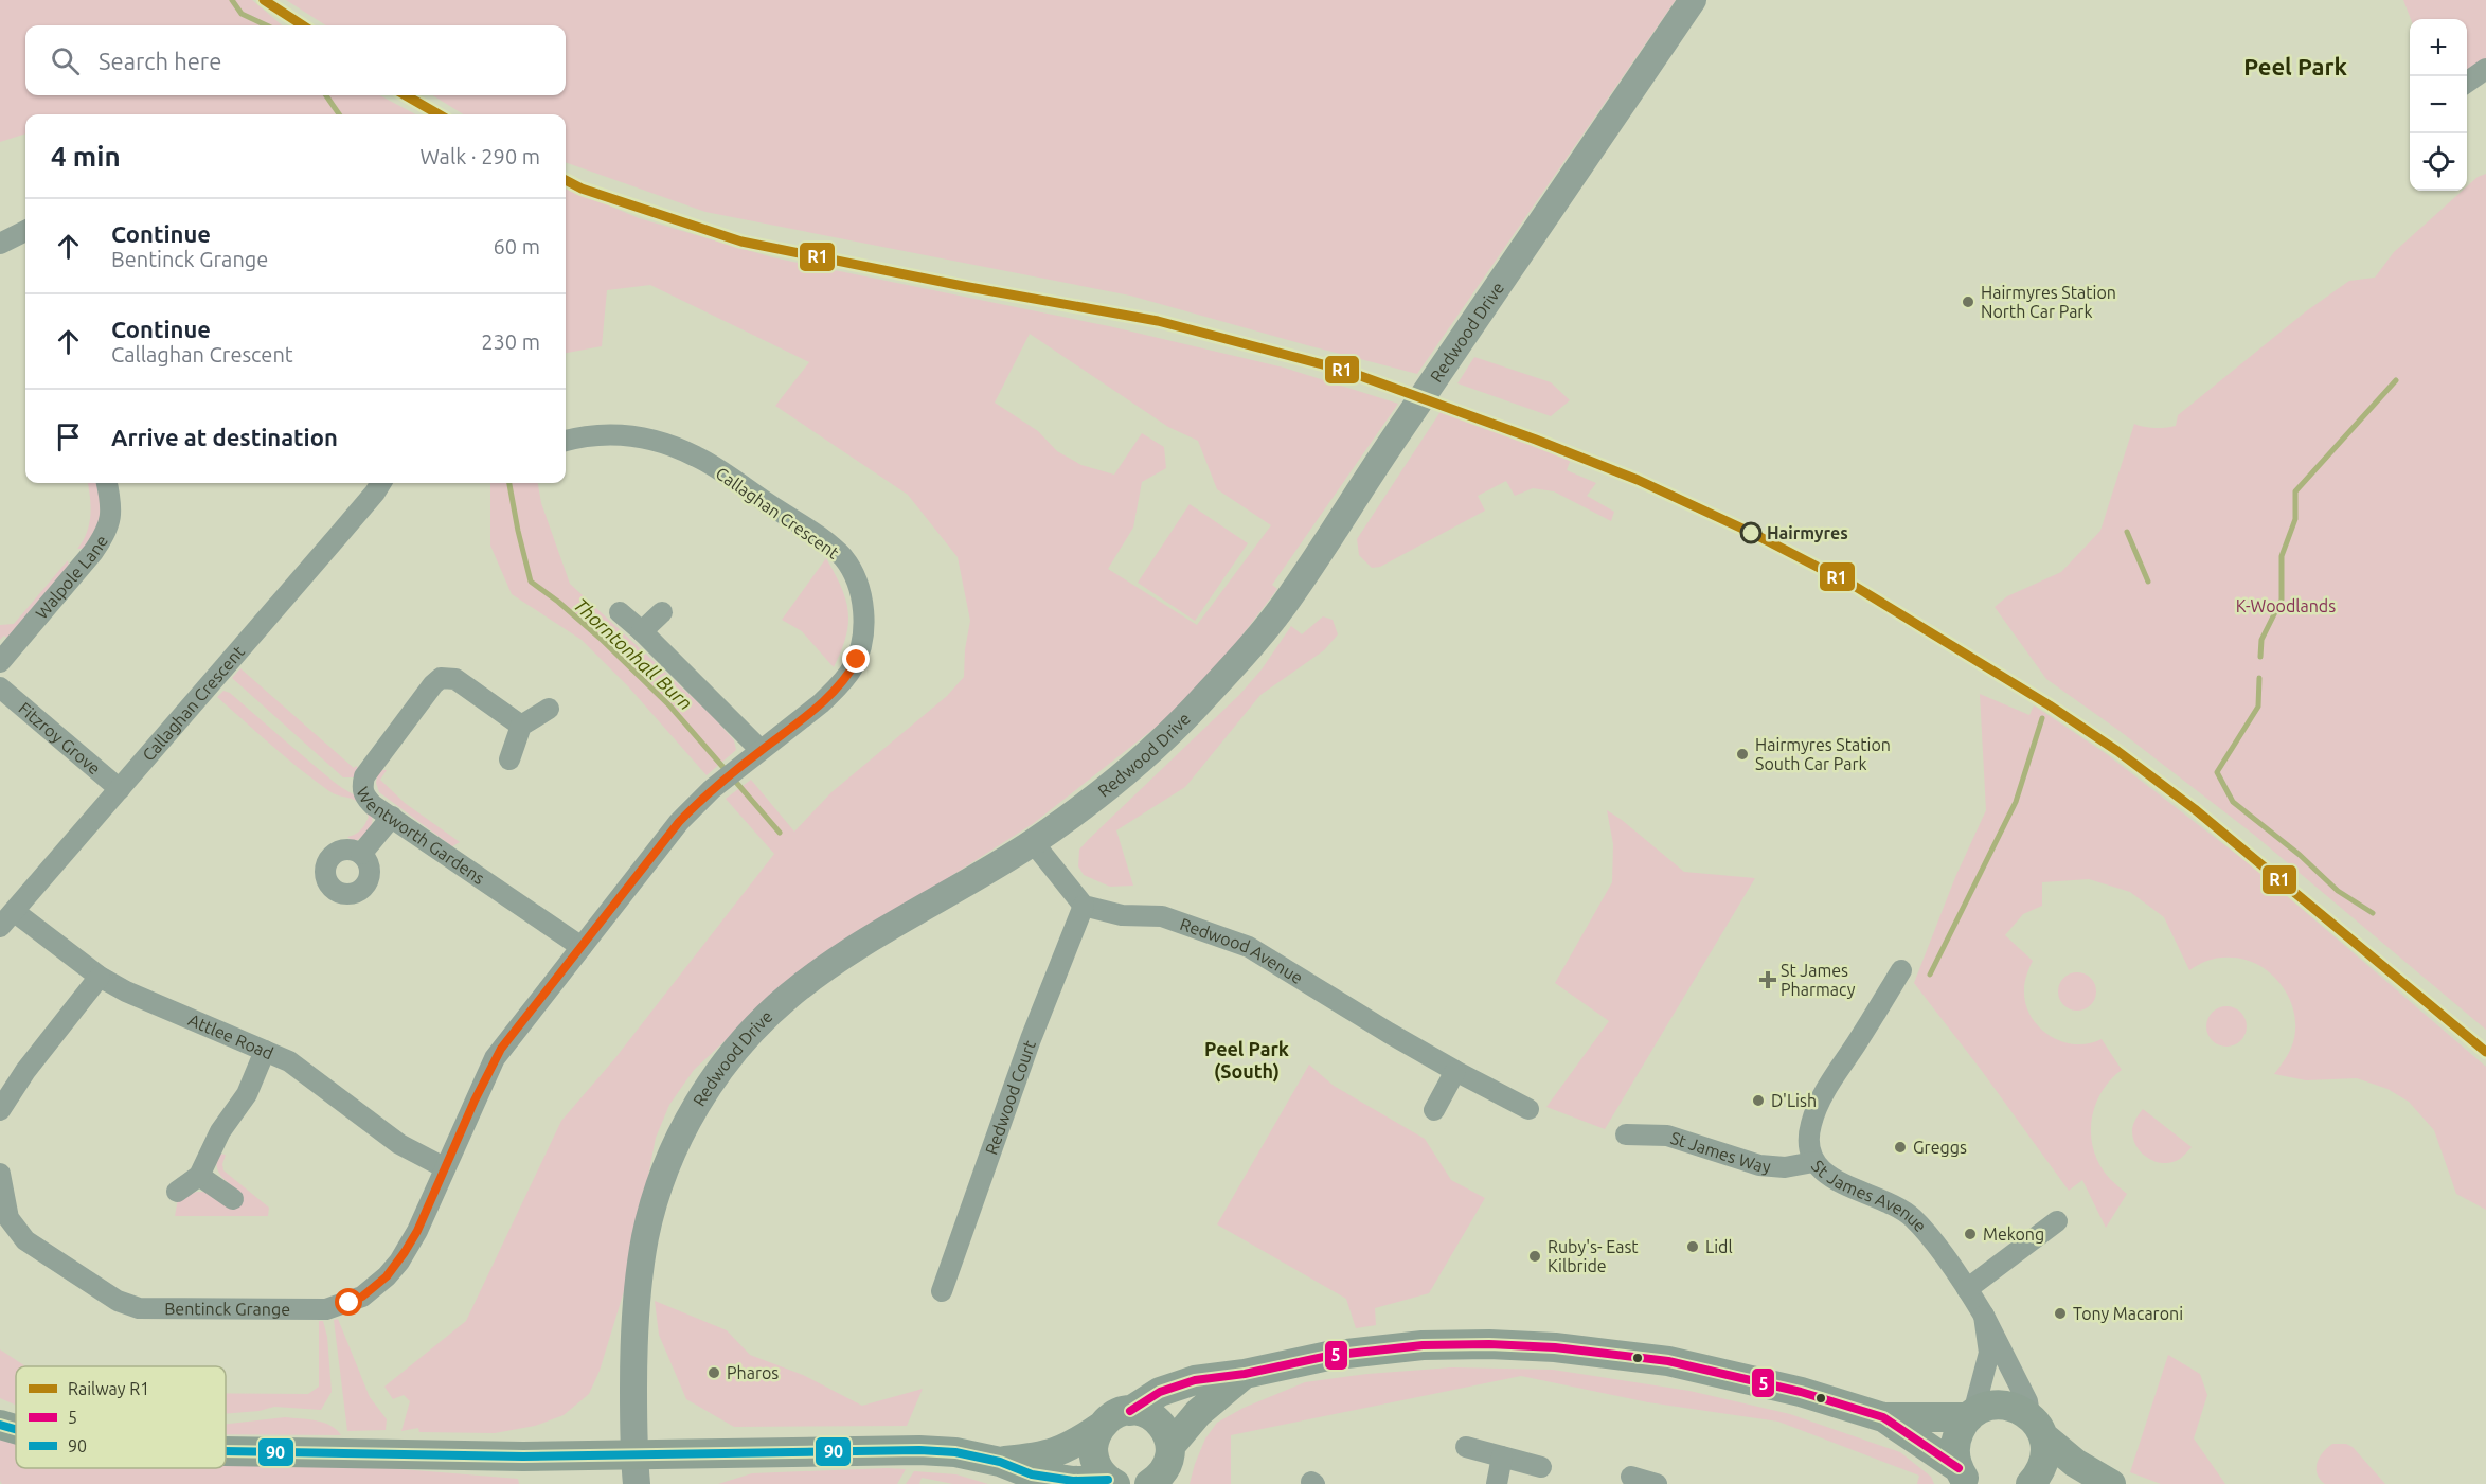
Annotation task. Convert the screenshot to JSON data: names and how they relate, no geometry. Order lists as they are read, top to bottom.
{
  "streets": {
    "street": [
      "Redwood Drive",
      "Callaghan Crescent",
      "Walpole Lane",
      "Fitzroy Grove",
      "Wentworth Gardens",
      "Redwood Avenue",
      "Attlee Road",
      "Redwood Court",
      "St James Way",
      "St James Avenue",
      "Bentinck Grange"
    ]
  },
  "crossings": [
    ["Callaghan Crescent", "Fitzroy Grove"],
    ["Callaghan Crescent", "Wentworth Gardens"],
    ["Callaghan Crescent", "Attlee Road"],
    ["Callaghan Crescent", "Bentinck Grange"],
    ["Redwood Avenue", "Redwood Court"],
    ["Attlee Road", "Bentinck Grange"],
    ["St James Way", "St James Avenue"]
  ],
  "districts": ["Peel Park", "Peel Park (South)"],
  "water": ["Thorntonhall Burn"],
  "parks": ["K-Woodlands"],
  "places": {
    "other": [
      "Hairmyres Station North Car Park",
      "Hairmyres",
      "Hairmyres Station South Car Park",
      "D'Lish",
      "Greggs",
      "Mekong",
      "Lidl",
      "Ruby's- East Kilbride",
      "Tony Macaroni",
      "Pharos"
    ],
    "health": ["St James Pharmacy"]
  },
  "lines": ["rail line R1", "transit line 5", "transit line 90"],
  "legend": ["Railway R1", "5", "90"],
  "page": {
    "map_buttons": ["+", "−"],
    "search": "Search here",
    "heading": ["4 min", "Walk · 290 m"],
    "list": [
      ["Continue", "Bentinck Grange", "60 m"],
      ["Continue", "Callaghan Crescent", "230 m"],
      "Arrive at destination"
    ]
  }
}
